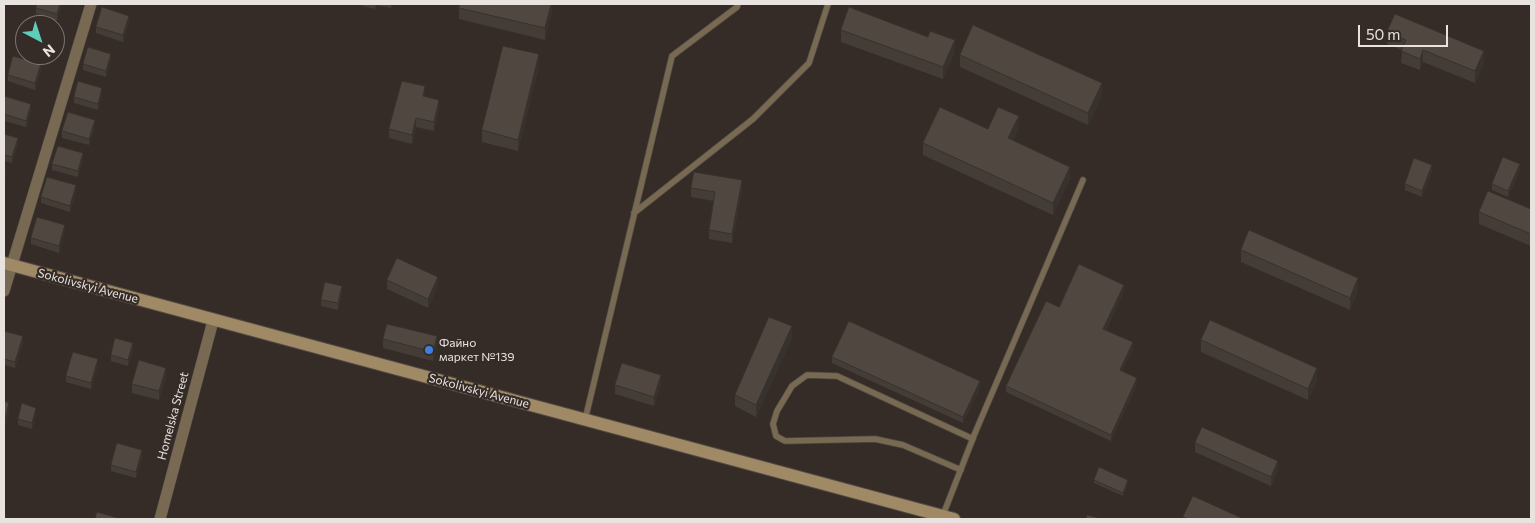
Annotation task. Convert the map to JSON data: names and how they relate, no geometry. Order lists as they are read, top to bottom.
{
  "streets": {
    "street": ["Sokolivskyi Avenue", "Homelska Street"]
  },
  "crossings": [
    ["Sokolivskyi Avenue", "Homelska Street"]
  ],
  "places": ["Файно маркет №139"],
  "scale_bar": "50 m",
  "north": "bottom right"
}
